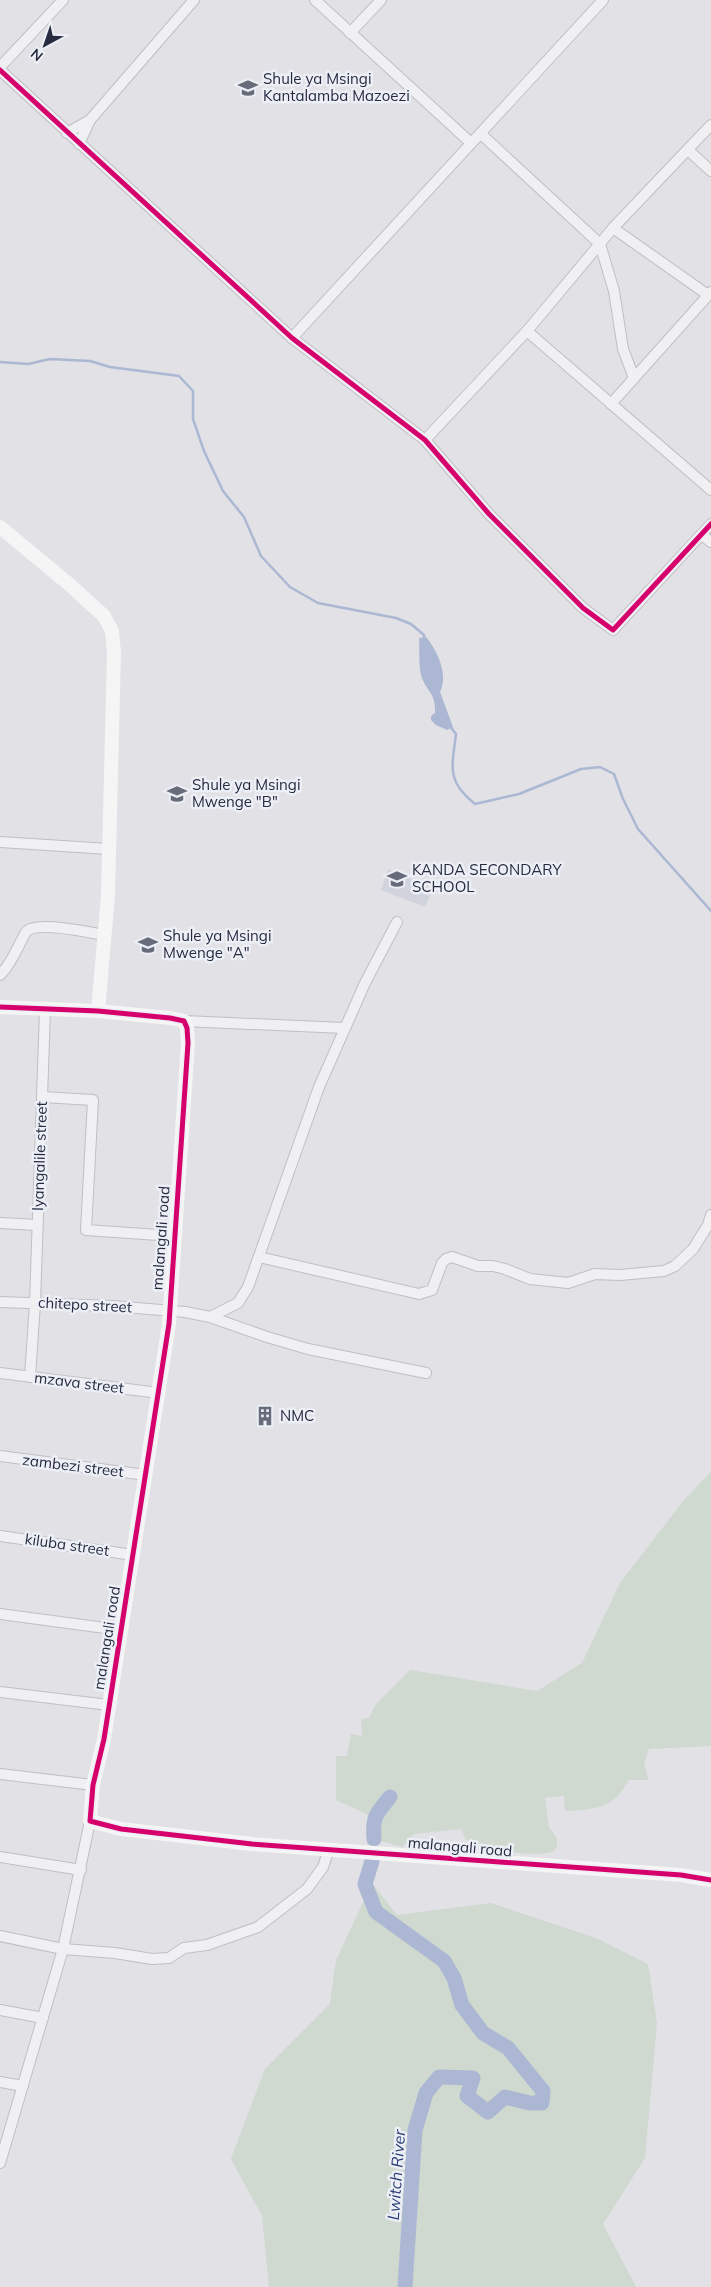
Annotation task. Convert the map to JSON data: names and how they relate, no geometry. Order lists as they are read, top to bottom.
{
  "streets": {
    "street": [
      "lyangalile street",
      "malangali road",
      "chitepo street",
      "mzava street",
      "zambezi street",
      "kiluba street"
    ]
  },
  "crossings": [
    ["lyangalile street", "chitepo street"],
    ["lyangalile street", "mzava street"],
    ["malangali road", "chitepo street"],
    ["malangali road", "mzava street"],
    ["malangali road", "zambezi street"],
    ["malangali road", "kiluba street"]
  ],
  "water": ["Lwitch River"],
  "places": {
    "school or university": [
      "Shule ya Msingi Kantalamba Mazoezi",
      "Shule ya Msingi Mwenge \"B\"",
      "KANDA SECONDARY SCHOOL",
      "Shule ya Msingi Mwenge \"A\""
    ],
    "building": ["NMC"]
  },
  "north": "bottom left"
}
